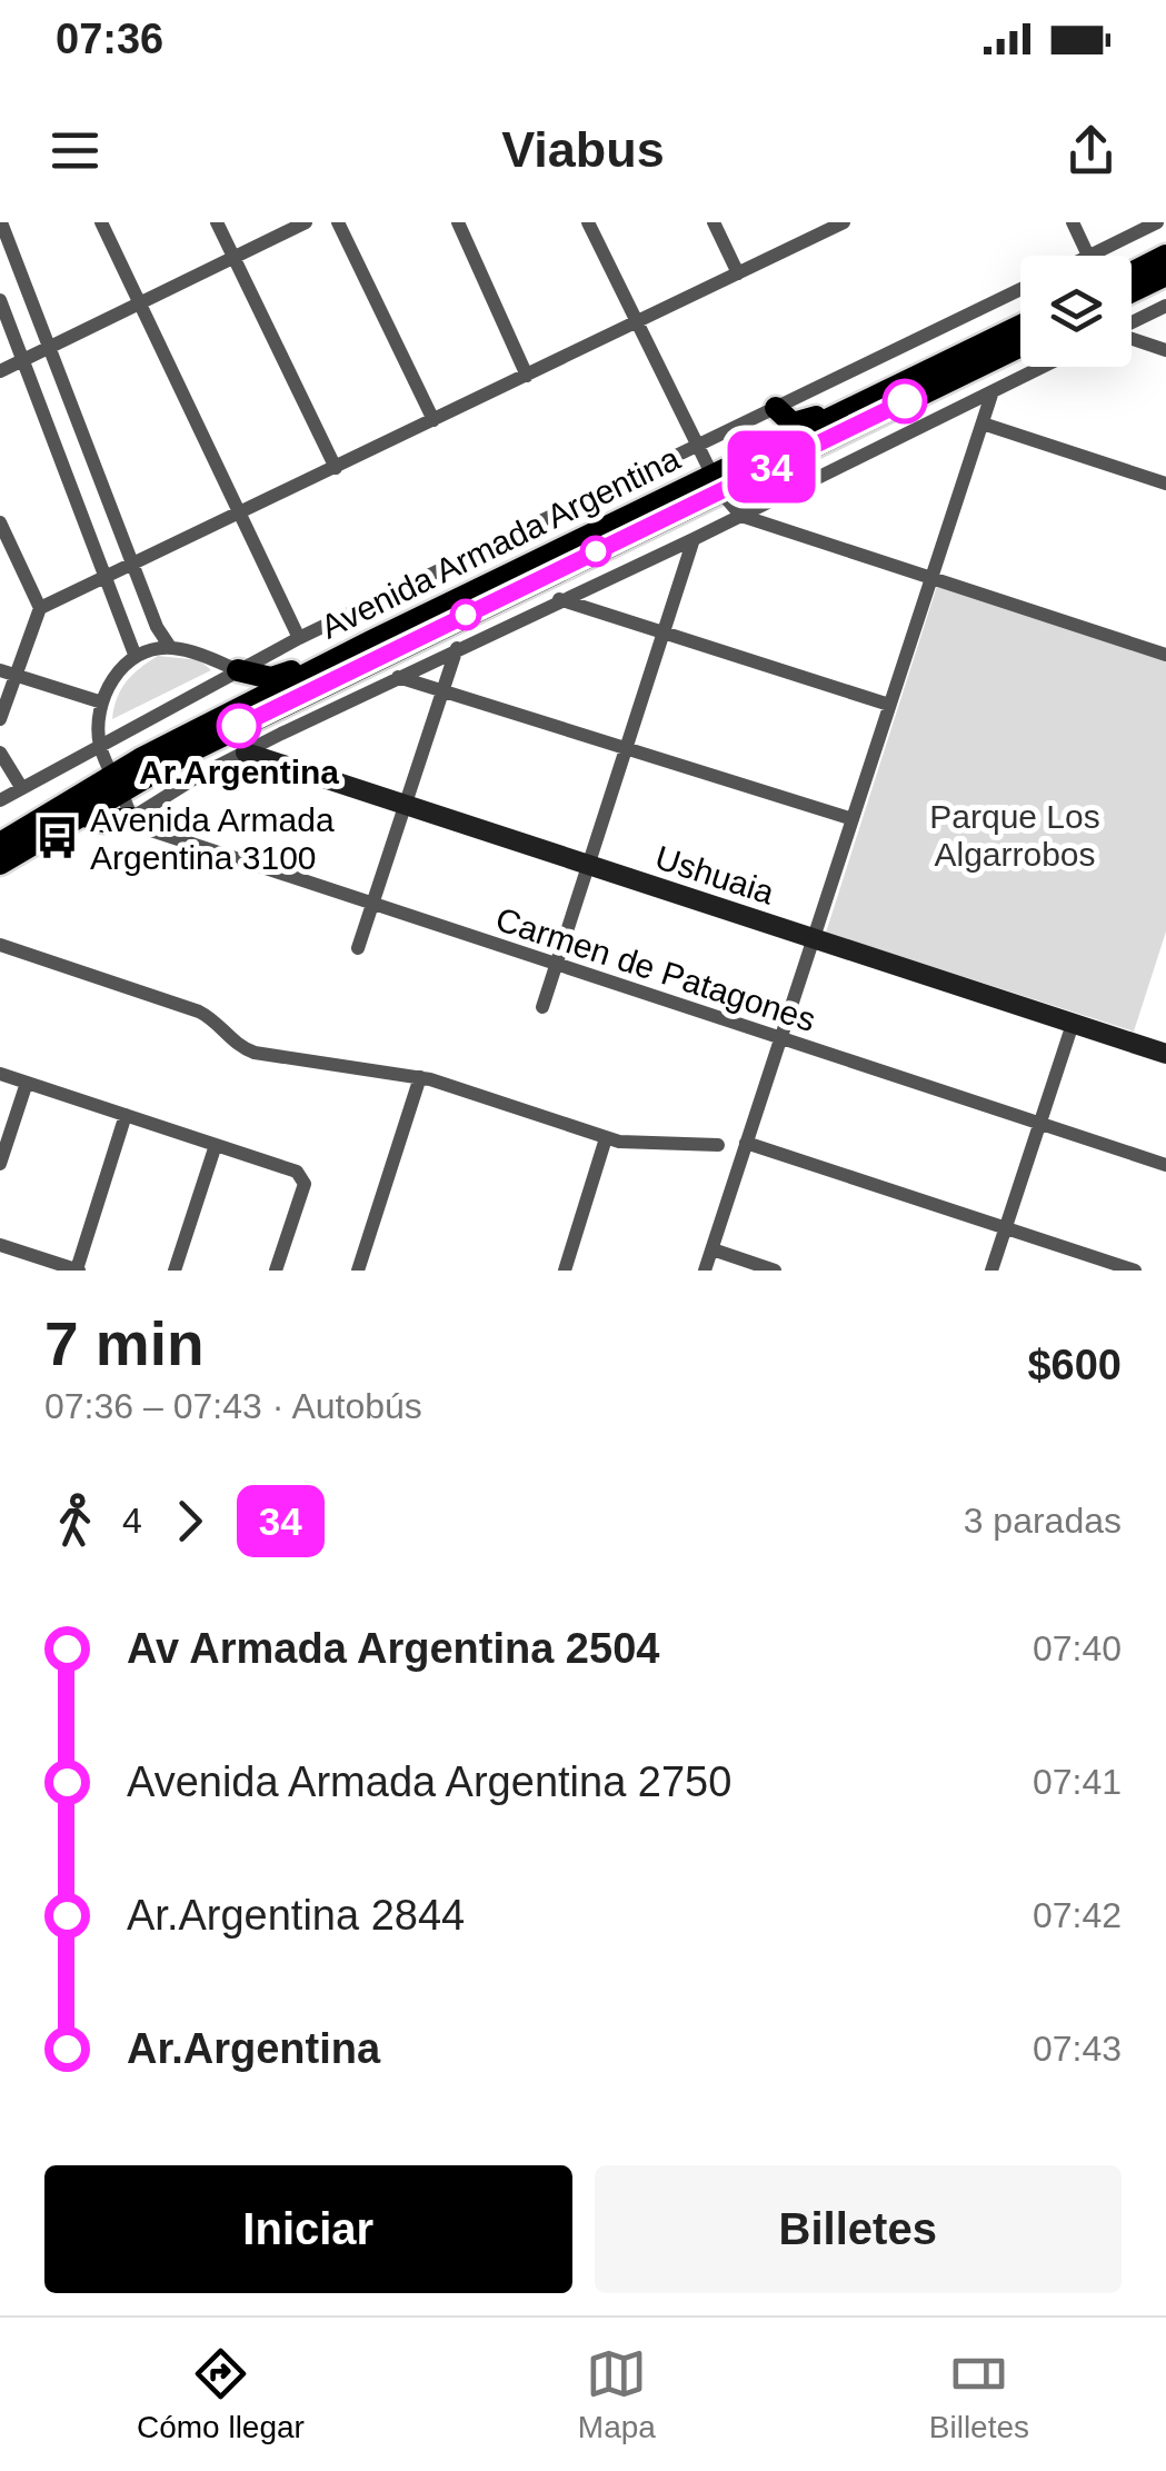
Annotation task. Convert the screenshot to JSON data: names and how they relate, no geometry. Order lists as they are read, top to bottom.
{
  "streets": {
    "main road": ["Avenida Armada Argentina", "Ushuaia"],
    "street": ["Carmen de Patagones"]
  },
  "parks": ["Parque Los Algarrobos"],
  "places": {
    "other": ["Ar.Argentina"],
    "bus stop": ["Avenida Armada Argentina 3100"]
  },
  "lines": ["bus line 34"],
  "page": {
    "status": "07:36",
    "header": "Viabus",
    "on_map": "34",
    "heading": ["7 min", "07:36 – 07:43 · Autobús", "$600"],
    "legs": ["4", "34", "3 paradas"],
    "list": [
      {
        "name": "Av Armada Argentina 2504",
        "value": "07:40"
      },
      {
        "name": "Avenida Armada Argentina 2750",
        "value": "07:41"
      },
      {
        "name": "Ar.Argentina 2844",
        "value": "07:42"
      },
      {
        "name": "Ar.Argentina",
        "value": "07:43"
      }
    ],
    "buttons": ["Iniciar", "Billetes"],
    "tabs": ["Cómo llegar", "Mapa", "Billetes"]
  }
}
